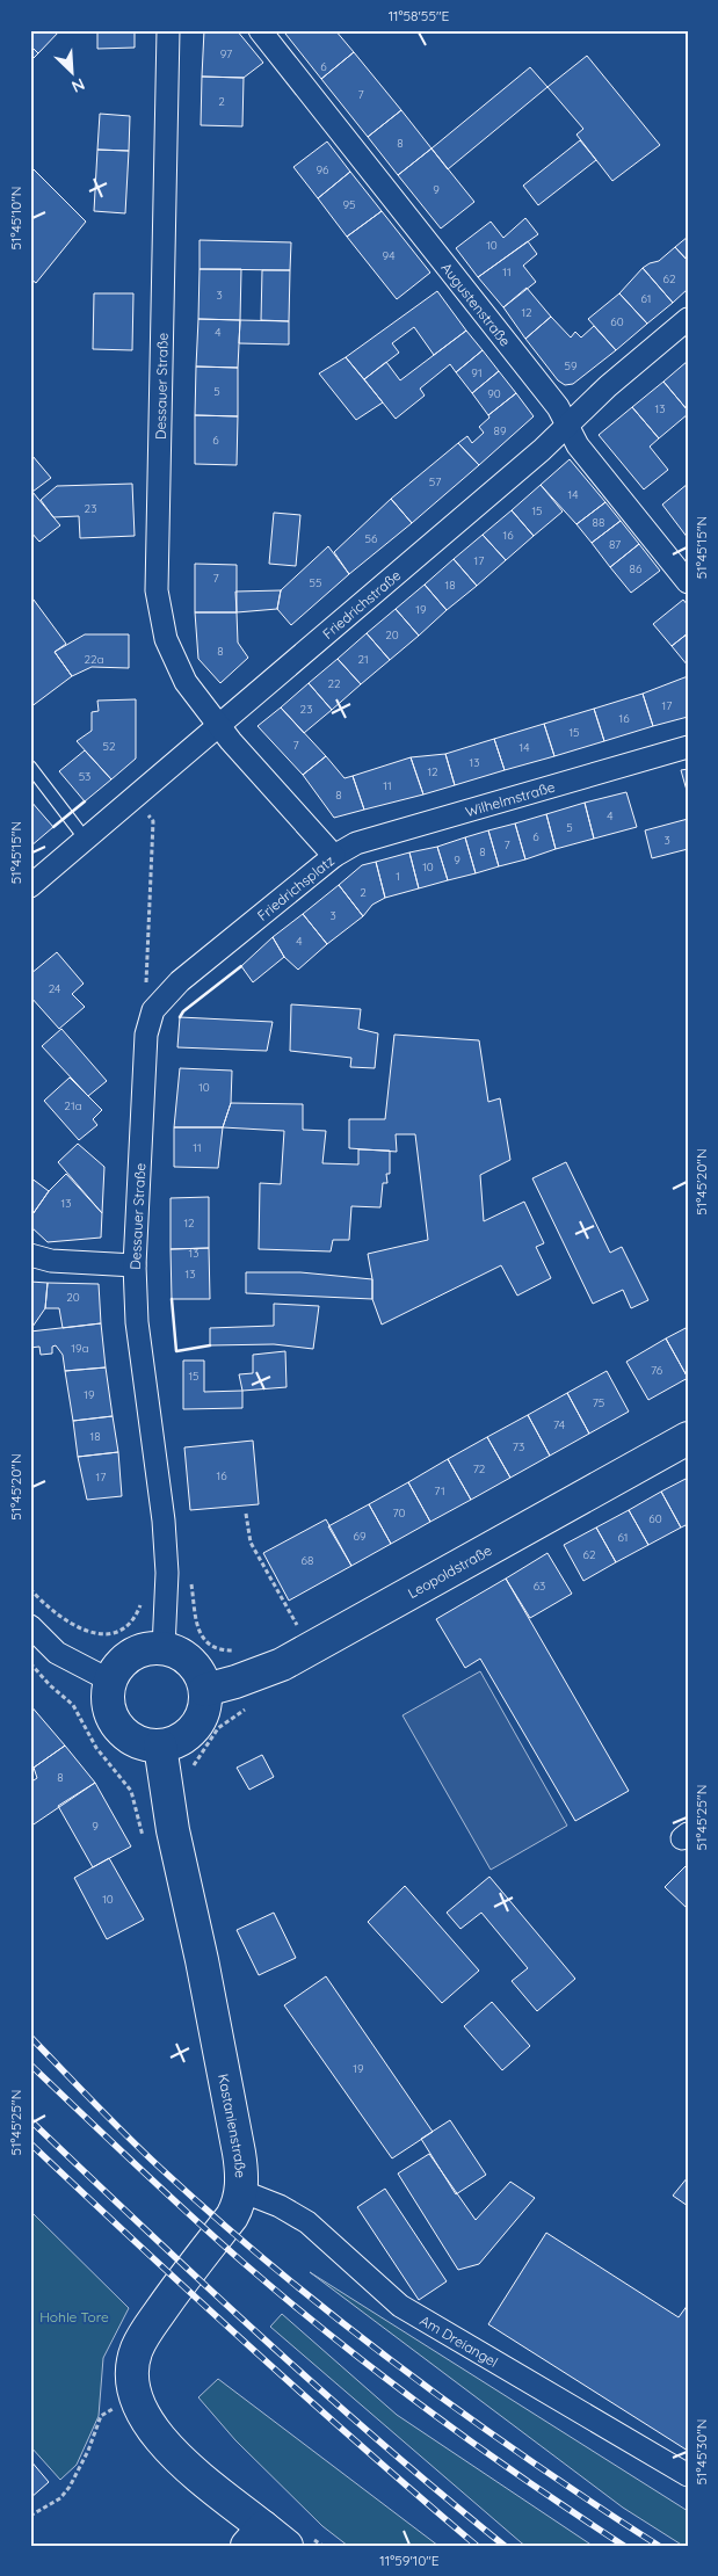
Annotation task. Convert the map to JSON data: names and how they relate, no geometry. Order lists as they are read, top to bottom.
{
  "streets": {
    "main road": ["Leopoldstraße", "Kastanienstraße"],
    "street": [
      "Augustenstraße",
      "Dessauer Straße",
      "Friedrichstraße",
      "Wilhelmstraße",
      "Friedrichsplatz",
      "Am Dreiangel"
    ]
  },
  "crossings": [
    ["Augustenstraße", "Friedrichstraße"],
    ["Dessauer Straße", "Friedrichstraße"],
    ["Dessauer Straße", "Friedrichsplatz"],
    ["Dessauer Straße", "Leopoldstraße"],
    ["Dessauer Straße", "Kastanienstraße"],
    ["Friedrichstraße", "Friedrichsplatz"],
    ["Wilhelmstraße", "Friedrichsplatz"],
    ["Leopoldstraße", "Kastanienstraße"],
    ["Kastanienstraße", "Am Dreiangel"]
  ],
  "parks": ["Hohle Tore"],
  "house_numbers": [
    "97",
    "6",
    "7",
    "2",
    "8",
    "96",
    "9",
    "95",
    "10",
    "94",
    "11",
    "62",
    "3",
    "61",
    "12",
    "60",
    "4",
    "59",
    "91",
    "5",
    "90",
    "13",
    "89",
    "6",
    "57",
    "14",
    "23",
    "15",
    "88",
    "16",
    "56",
    "87",
    "17",
    "86",
    "7",
    "55",
    "18",
    "19",
    "20",
    "8",
    "22a",
    "21",
    "22",
    "17",
    "23",
    "16",
    "15",
    "7",
    "52",
    "14",
    "13",
    "12",
    "53",
    "11",
    "8",
    "4",
    "5",
    "6",
    "3",
    "7",
    "8",
    "9",
    "10",
    "1",
    "2",
    "3",
    "4",
    "24",
    "10",
    "21a",
    "11",
    "13",
    "12",
    "13",
    "13",
    "20",
    "19a",
    "76",
    "15",
    "19",
    "75",
    "74",
    "18",
    "73",
    "72",
    "16",
    "17",
    "71",
    "70",
    "60",
    "69",
    "61",
    "62",
    "68",
    "63",
    "8",
    "9",
    "10",
    "19"
  ],
  "north": "bottom right",
  "coordinates": [
    "11°58'55\"E",
    "51°45'10\"N",
    "51°45'15\"N",
    "51°45'20\"N",
    "51°45'25\"N",
    "51°45'30\"N",
    "11°59'10\"E"
  ]
}
